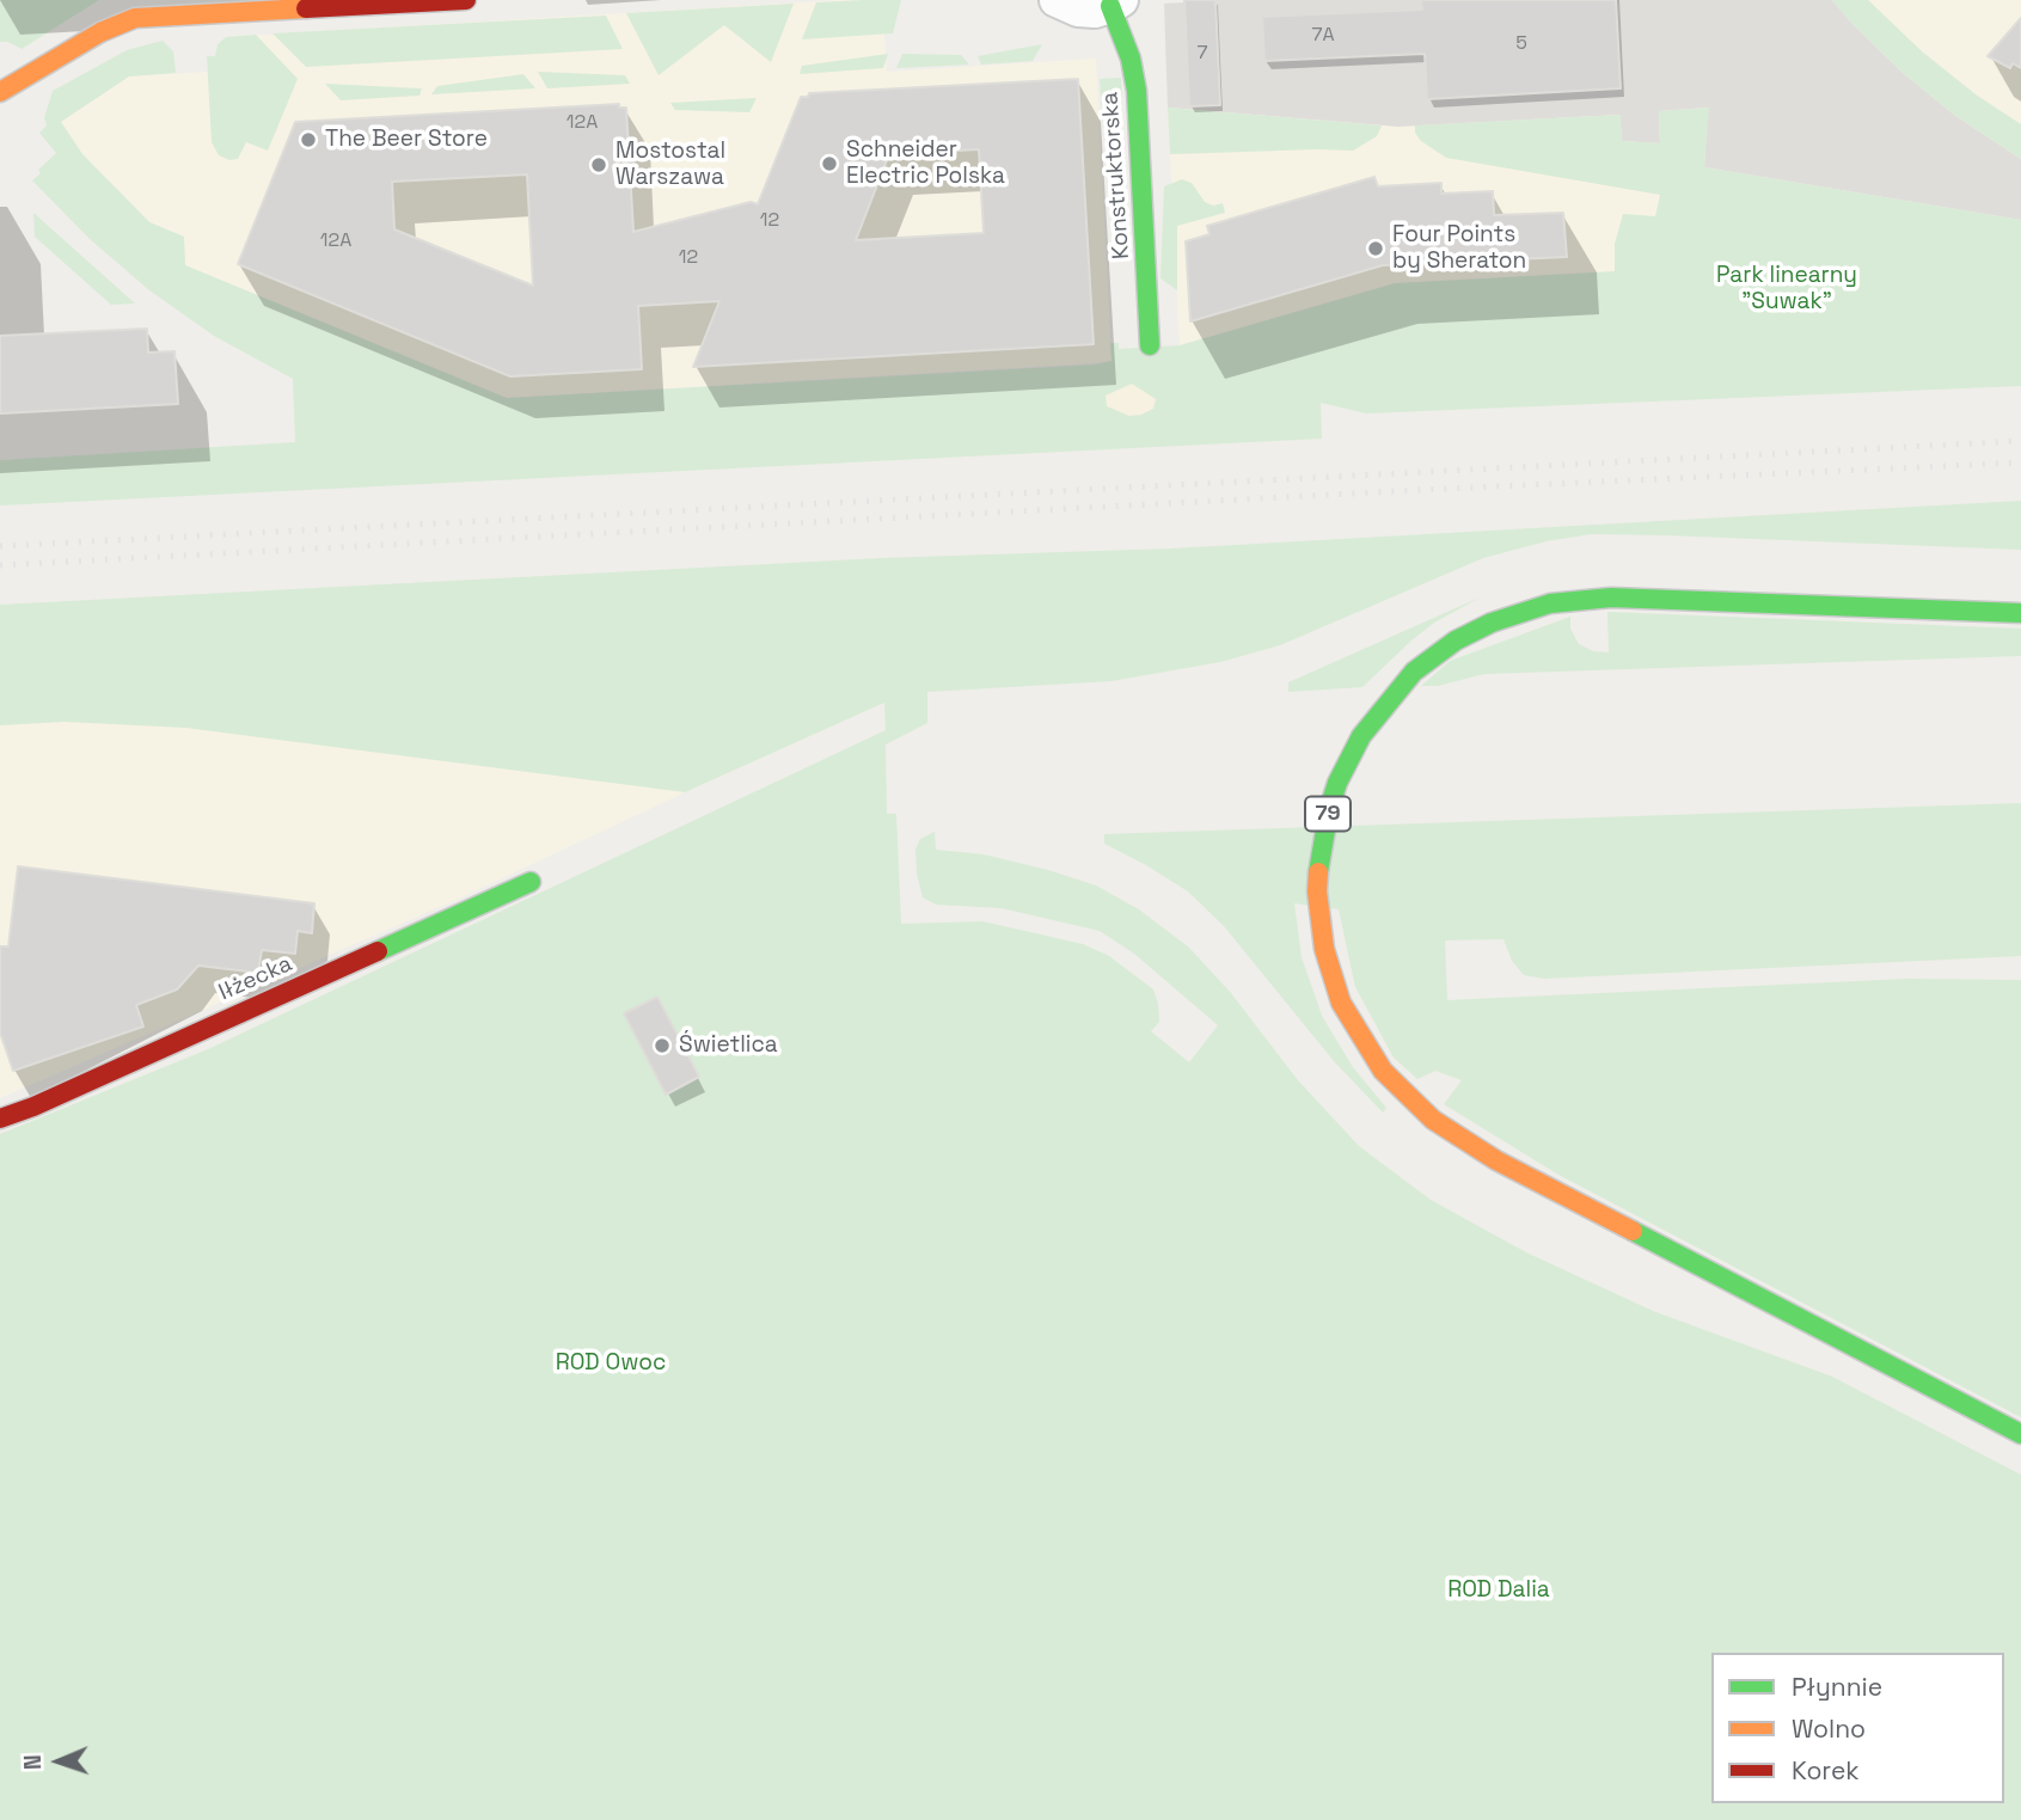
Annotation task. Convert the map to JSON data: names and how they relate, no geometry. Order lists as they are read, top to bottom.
{
  "streets": {
    "main road": ["Konstruktorska", "79", "Iłżecka"]
  },
  "parks": ["Park linearny \"Suwak\"", "ROD Owoc", "ROD Dalia"],
  "places": [
    "The Beer Store",
    "Schneider Electric Polska",
    "Mostostal Warszawa",
    "Four Points by Sheraton",
    "Świetlica"
  ],
  "house_numbers": [
    "7A",
    "5",
    "7",
    "12A",
    "12",
    "12A",
    "12"
  ],
  "legend": ["Płynnie", "Wolno", "Korek"],
  "north": "left"
}
